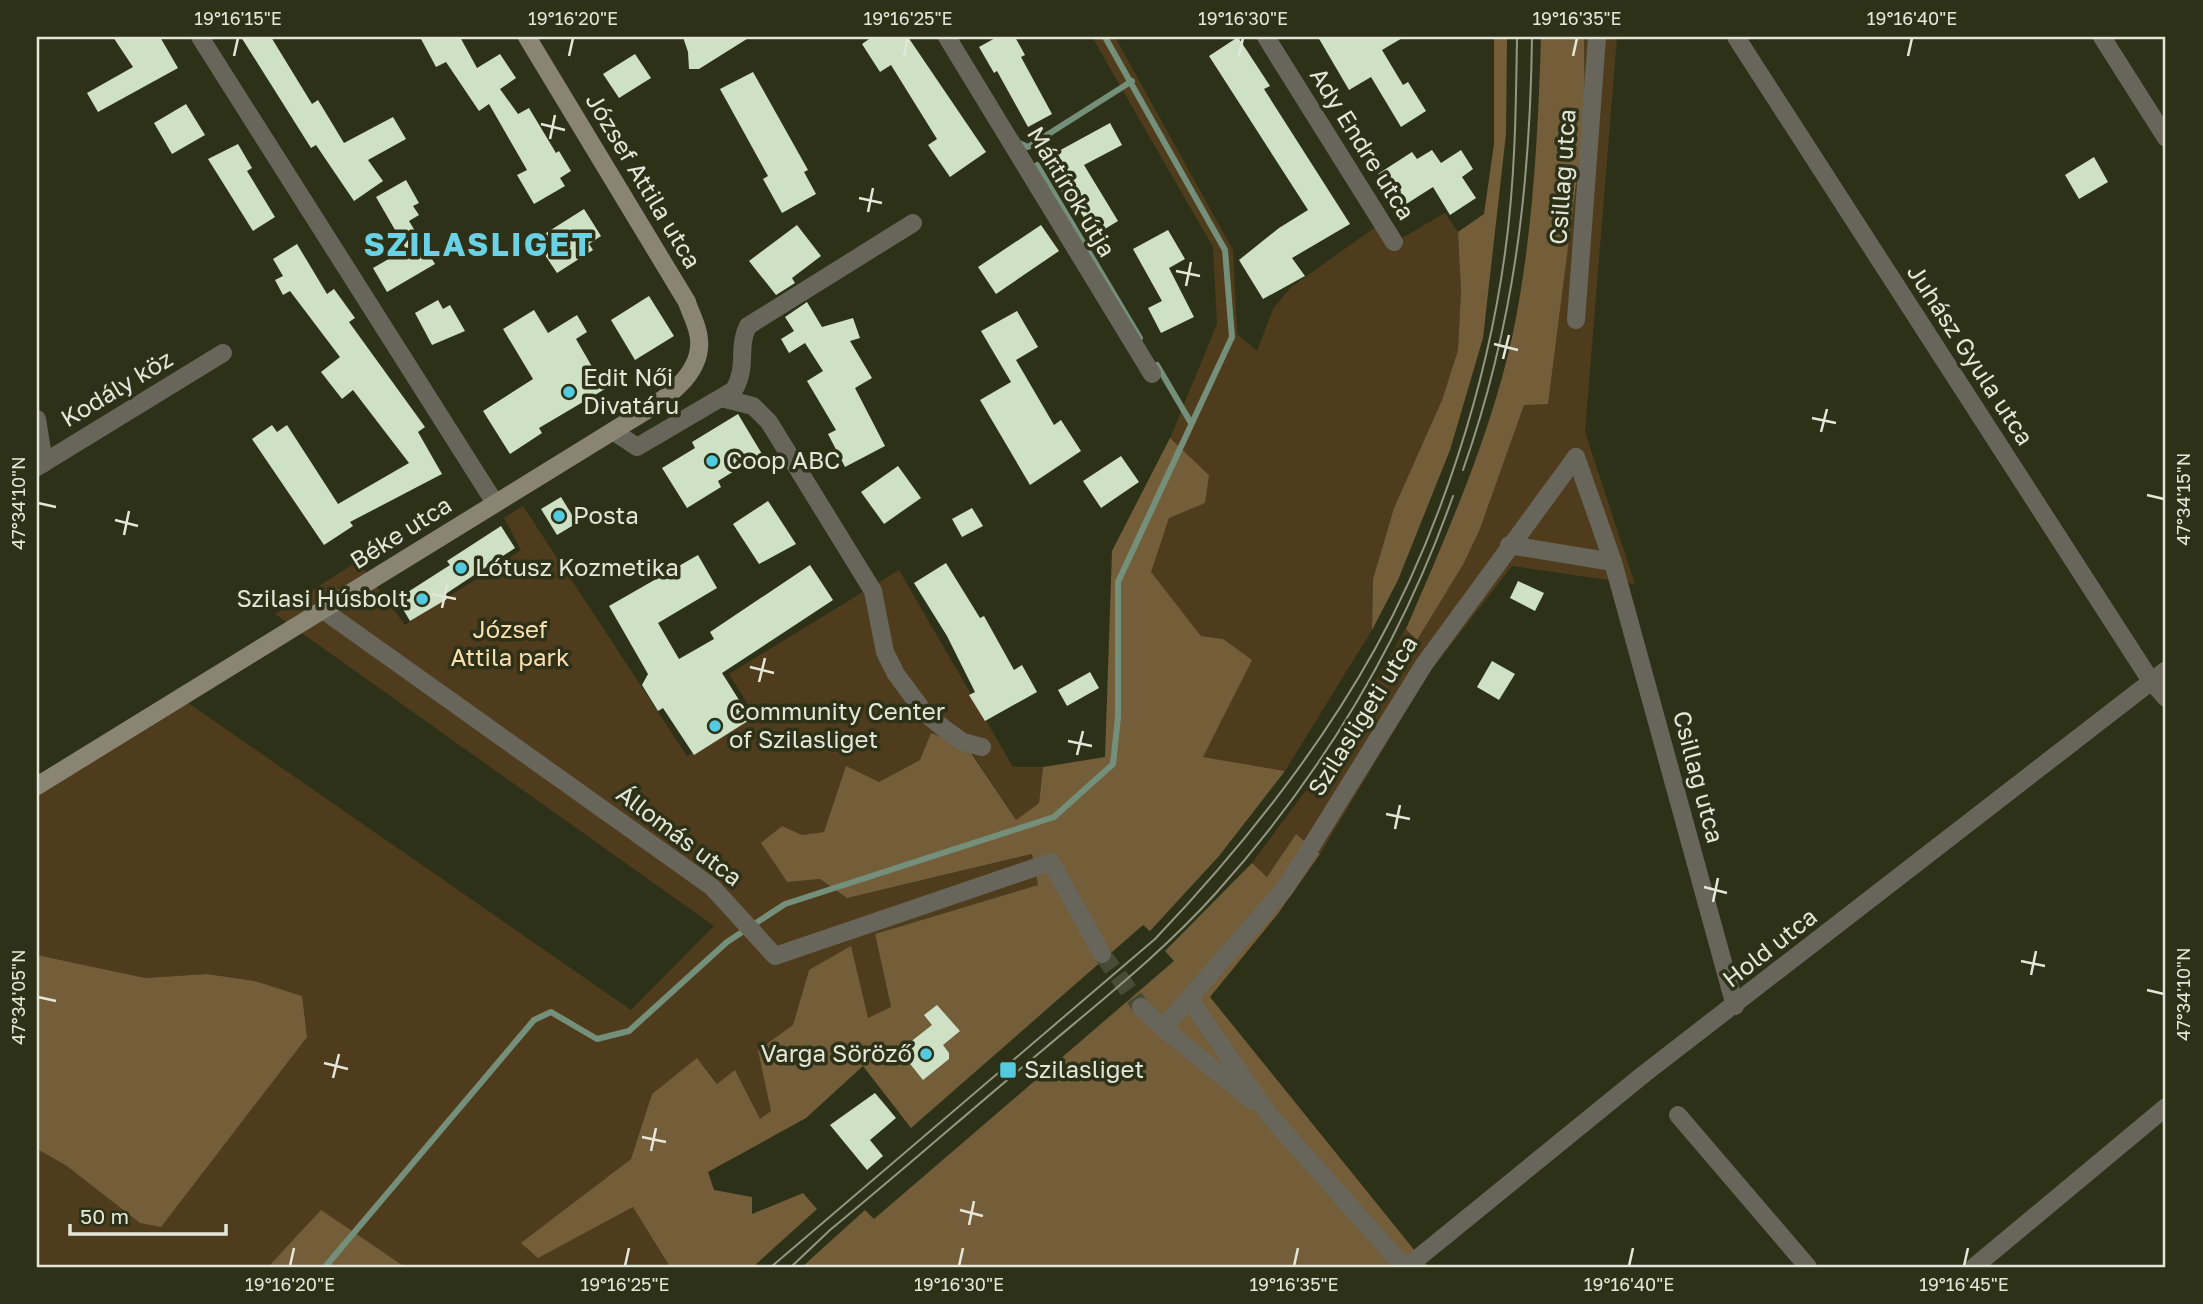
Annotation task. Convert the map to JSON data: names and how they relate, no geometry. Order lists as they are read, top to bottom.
{
  "streets": {
    "street": [
      "Ady Endre utca",
      "Csillag utca",
      "József Attila utca",
      "Mártírok útja",
      "Juhász Gyula utca",
      "Kodály köz",
      "Béke utca",
      "Szilasligeti utca",
      "Állomás utca",
      "Hold utca"
    ]
  },
  "crossings": [
    ["Csillag utca", "Szilasligeti utca"],
    ["Csillag utca", "Hold utca"],
    ["József Attila utca", "Béke utca"],
    ["Juhász Gyula utca", "Hold utca"],
    ["Béke utca", "Állomás utca"]
  ],
  "districts": ["SZILASLIGET"],
  "parks": ["József Attila park"],
  "places": {
    "other": [
      "Edit Női Divatáru",
      "Coop ABC",
      "Posta",
      "Lótusz Kozmetika",
      "Szilasi Húsbolt",
      "Community Center of Szilasliget",
      "Varga Söröző"
    ],
    "transit": ["Szilasliget"]
  },
  "scale_bar": "50 m",
  "coordinates": [
    "19°16'15\"E",
    "19°16'20\"E",
    "19°16'25\"E",
    "19°16'30\"E",
    "19°16'35\"E",
    "19°16'40\"E",
    "47°34'15\"N",
    "47°34'10\"N",
    "47°34'05\"N",
    "19°16'45\"E"
  ]
}
